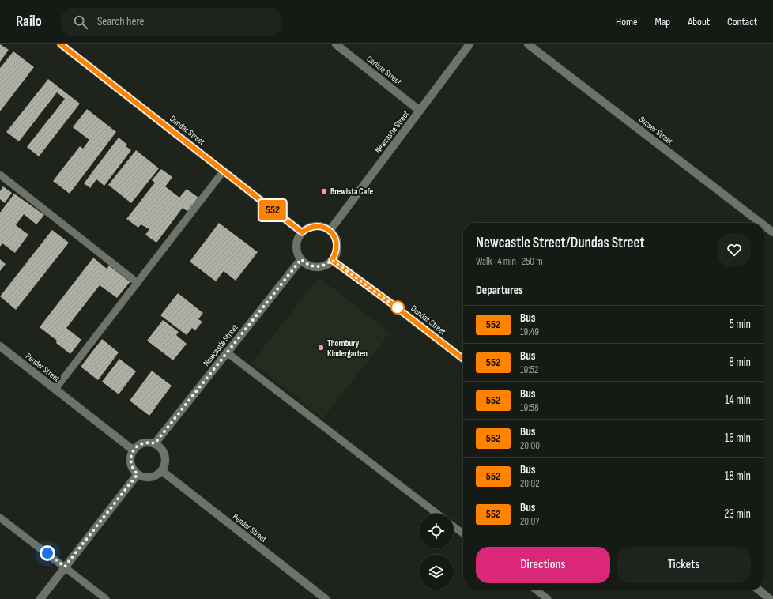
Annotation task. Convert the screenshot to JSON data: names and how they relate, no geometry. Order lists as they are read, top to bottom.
{
  "streets": {
    "street": [
      "Carlisle Street",
      "Dundas Street",
      "Sussex Street",
      "Newcastle Street",
      "Pender Street"
    ]
  },
  "crossings": [
    ["Carlisle Street", "Newcastle Street"],
    ["Dundas Street", "Newcastle Street"],
    ["Newcastle Street", "Pender Street"]
  ],
  "places": ["Brewista Cafe", "Thornbury Kindergarten"],
  "lines": ["bus line 552"],
  "page": {
    "header": "Railo",
    "search": "Search here",
    "nav": [
      "Home",
      "Map",
      "About",
      "Contact"
    ],
    "on_map": "552",
    "heading": [
      ["Newcastle Street/Dundas Street", "Walk · 4 min · 250 m"],
      "Departures"
    ],
    "list": [
      {
        "mark": "552",
        "name": "Bus",
        "note": "19:49",
        "value": "5 min"
      },
      {
        "mark": "552",
        "name": "Bus",
        "note": "19:52",
        "value": "8 min"
      },
      {
        "mark": "552",
        "name": "Bus",
        "note": "19:58",
        "value": "14 min"
      },
      {
        "mark": "552",
        "name": "Bus",
        "note": "20:00",
        "value": "16 min"
      },
      {
        "mark": "552",
        "name": "Bus",
        "note": "20:02",
        "value": "18 min"
      },
      {
        "mark": "552",
        "name": "Bus",
        "note": "20:07",
        "value": "23 min"
      }
    ],
    "buttons": ["Directions", "Tickets"]
  }
}
